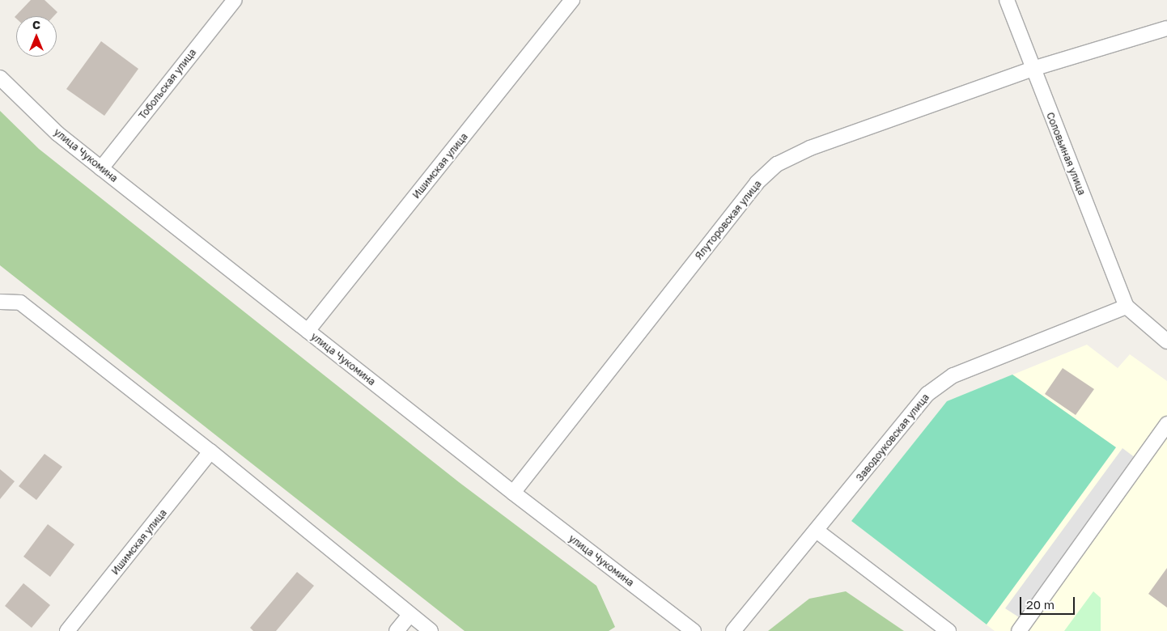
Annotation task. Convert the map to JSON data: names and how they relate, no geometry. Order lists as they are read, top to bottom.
{
  "streets": {
    "street": [
      "Тобольская улица",
      "Соловьиная улица",
      "улица Чукомина",
      "Ишимская улица",
      "Ялуторовская улица",
      "Заводоуковская улица"
    ]
  },
  "crossings": [
    ["Тобольская улица", "улица Чукомина"],
    ["Соловьиная улица", "Ялуторовская улица"],
    ["Соловьиная улица", "Заводоуковская улица"],
    ["улица Чукомина", "Ишимская улица"],
    ["улица Чукомина", "Ялуторовская улица"]
  ],
  "scale_bar": "20 m",
  "north": "top"
}
